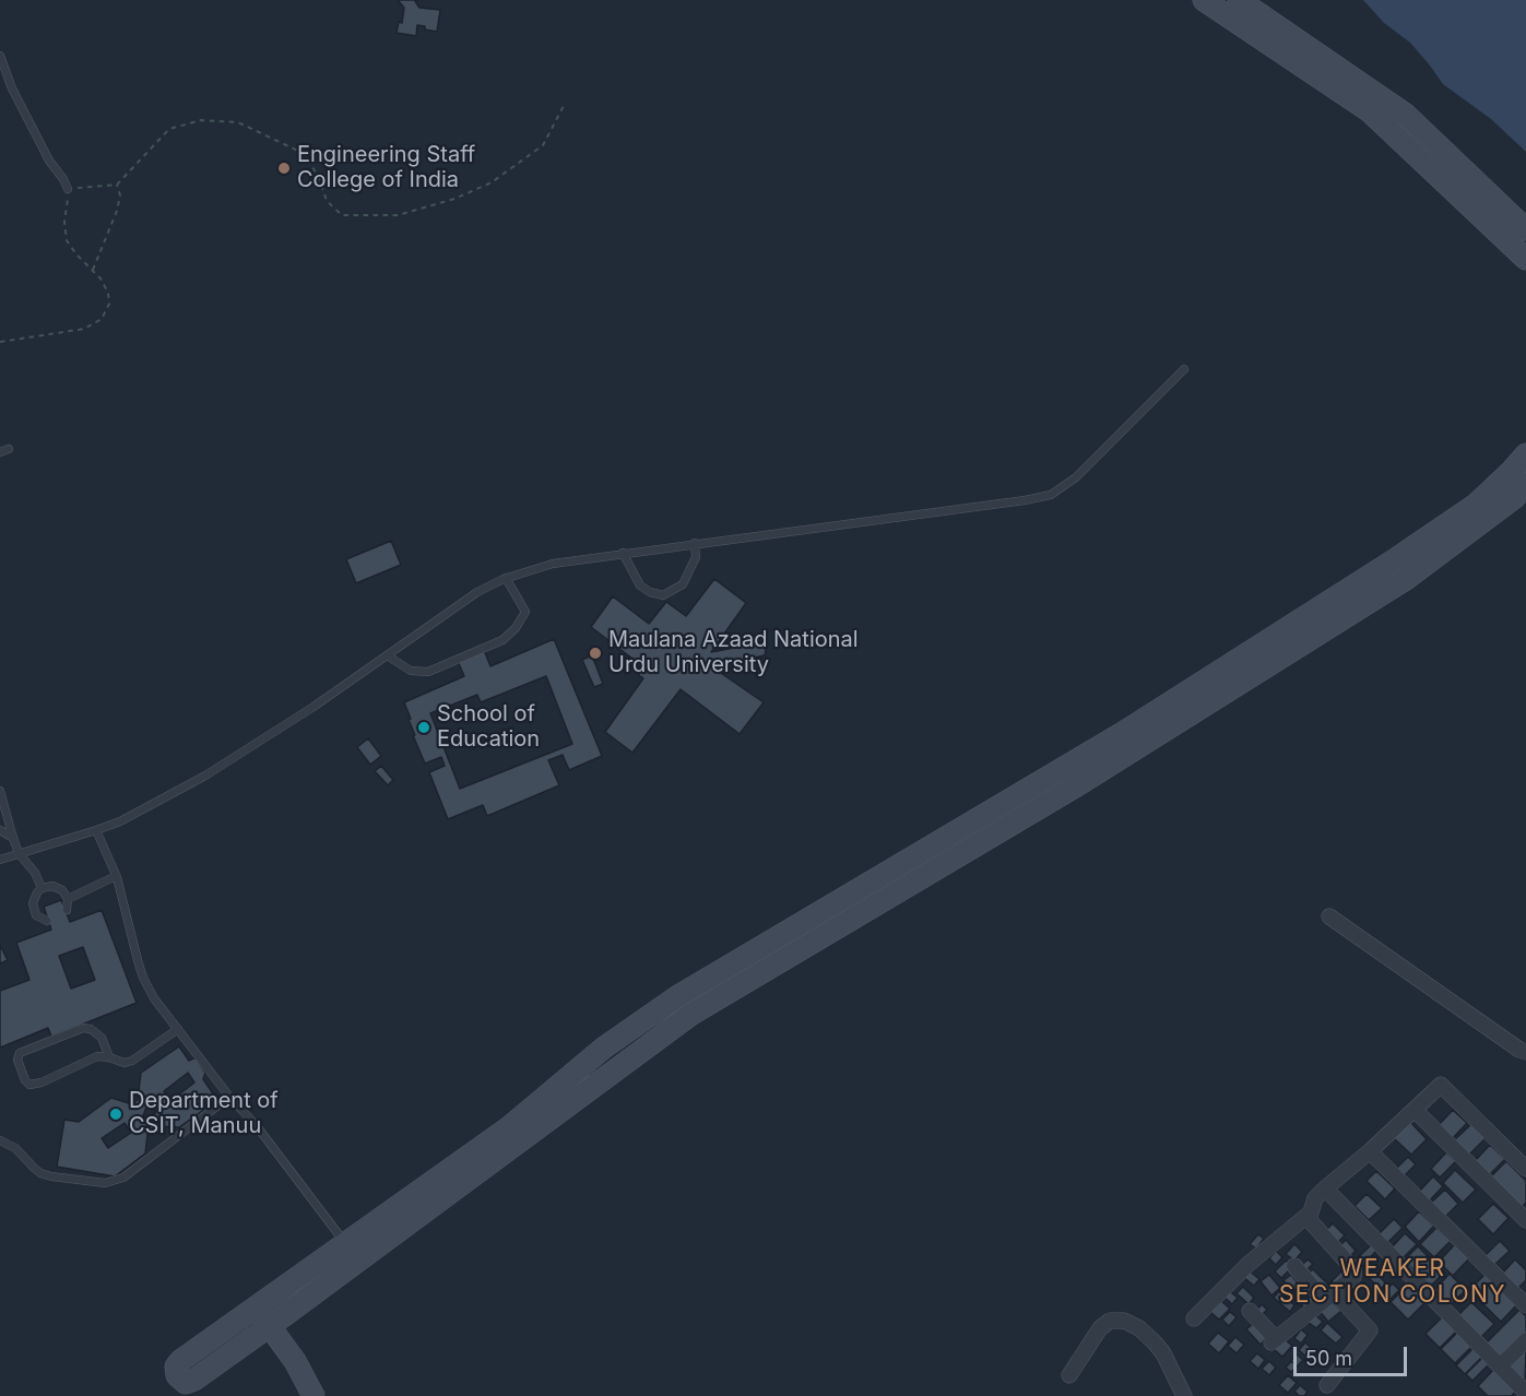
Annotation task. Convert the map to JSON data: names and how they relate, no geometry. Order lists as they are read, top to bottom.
{
  "districts": ["WEAKER SECTION COLONY"],
  "places": [
    "Engineering Staff College of India",
    "Maulana Azaad National Urdu University",
    "School of Education",
    "Department of CSIT, Manuu"
  ],
  "scale_bar": "50 m"
}
